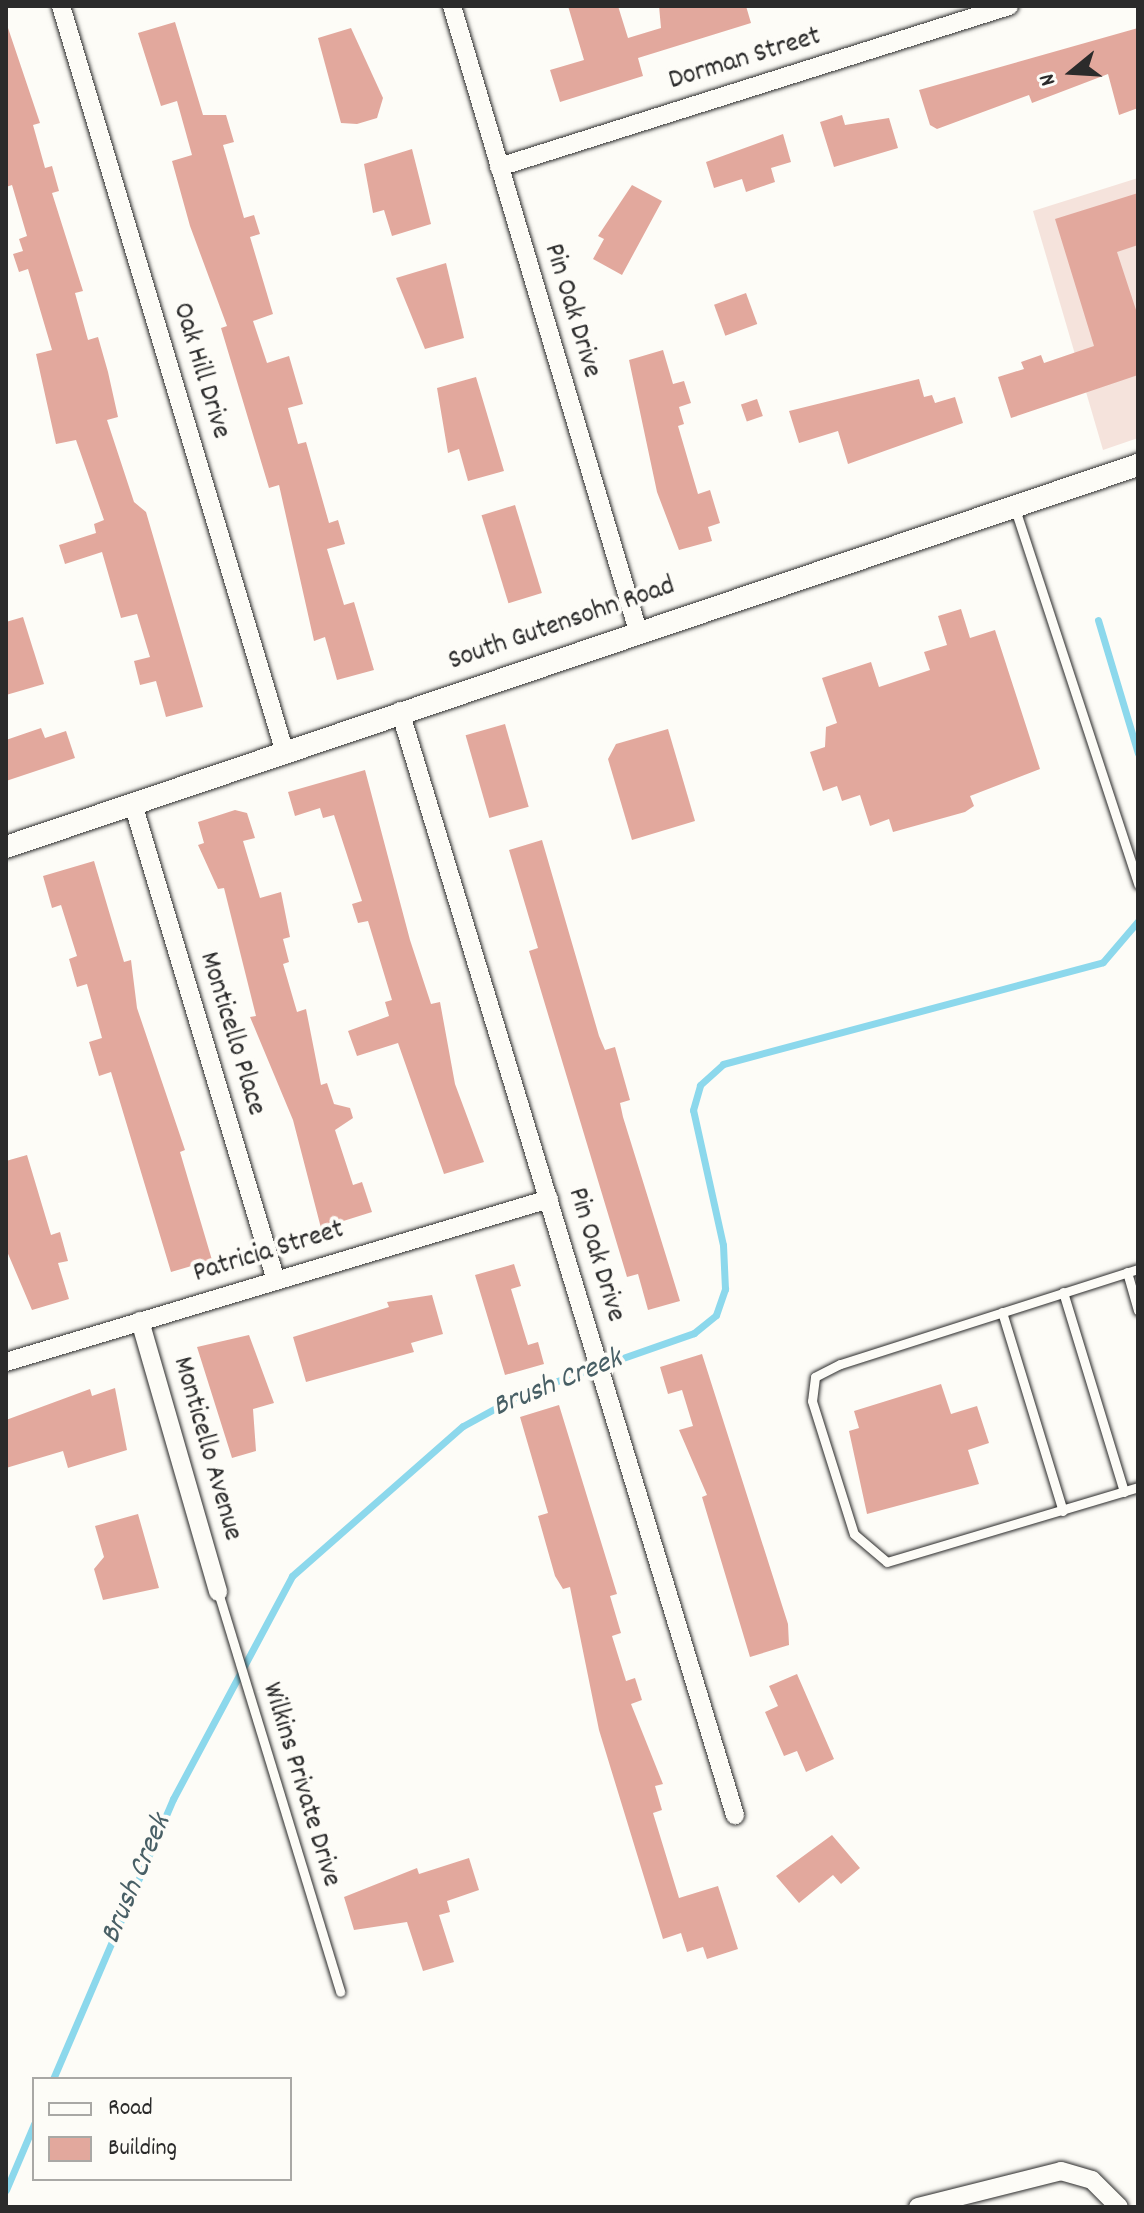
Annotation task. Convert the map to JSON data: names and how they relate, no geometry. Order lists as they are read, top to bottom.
{
  "streets": {
    "street": [
      "Dorman Street",
      "Pin Oak Drive",
      "Oak Hill Drive",
      "South Gutensohn Road",
      "Monticello Place",
      "Patricia Street",
      "Monticello Avenue"
    ],
    "lane": ["Wilkins Private Drive"]
  },
  "crossings": [
    ["Dorman Street", "Pin Oak Drive"],
    ["Pin Oak Drive", "South Gutensohn Road"],
    ["Pin Oak Drive", "Patricia Street"],
    ["Oak Hill Drive", "South Gutensohn Road"],
    ["South Gutensohn Road", "Monticello Place"],
    ["Monticello Place", "Patricia Street"],
    ["Patricia Street", "Monticello Avenue"],
    ["Monticello Avenue", "Wilkins Private Drive"]
  ],
  "water": ["Brush Creek"],
  "legend": ["Road", "Building"],
  "north": "left"
}
